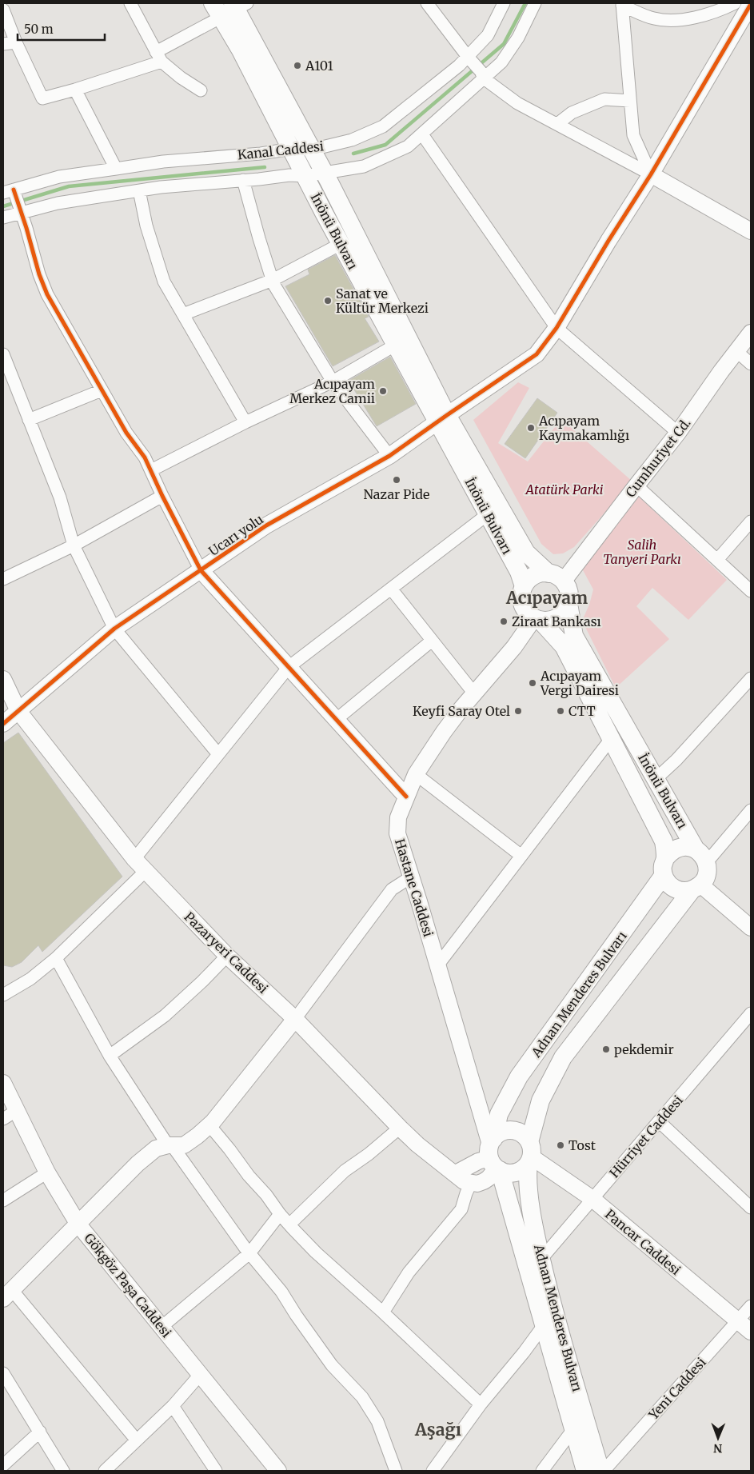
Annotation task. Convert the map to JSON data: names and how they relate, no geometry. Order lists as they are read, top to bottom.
{
  "streets": {
    "main road": ["İnönü Bulvarı", "Adnan Menderes Bulvarı"],
    "street": [
      "Kanal Caddesi",
      "Cumhuriyet Cd.",
      "Ucarı yolu",
      "Hastane Caddesi",
      "Pazaryeri Caddesi",
      "Hürriyet Caddesi",
      "Pancar Caddesi",
      "Gökgöz Paşa Caddesi",
      "Yeni Caddesi"
    ]
  },
  "crossings": [
    ["Kanal Caddesi", "İnönü Bulvarı"],
    ["İnönü Bulvarı", "Cumhuriyet Cd."],
    ["İnönü Bulvarı", "Ucarı yolu"],
    ["İnönü Bulvarı", "Hastane Caddesi"],
    ["İnönü Bulvarı", "Adnan Menderes Bulvarı"],
    ["Cumhuriyet Cd.", "Hastane Caddesi"],
    ["Ucarı yolu", "Pazaryeri Caddesi"],
    ["Hastane Caddesi", "Adnan Menderes Bulvarı"],
    ["Hastane Caddesi", "Pancar Caddesi"],
    ["Adnan Menderes Bulvarı", "Hürriyet Caddesi"],
    ["Adnan Menderes Bulvarı", "Pancar Caddesi"],
    ["Hürriyet Caddesi", "Pancar Caddesi"],
    ["Pancar Caddesi", "Yeni Caddesi"]
  ],
  "districts": ["Acıpayam", "Aşağı"],
  "parks": ["Atatürk Parki", "Salih Tanyeri Parkı"],
  "places": [
    "A101",
    "Sanat ve Kültür Merkezi",
    "Acıpayam Merkez Camii",
    "Acıpayam Kaymakamlığı",
    "Nazar Pide",
    "Ziraat Bankası",
    "Acıpayam Vergi Dairesi",
    "Keyfi Saray Otel",
    "CTT",
    "pekdemir",
    "Tost"
  ],
  "scale_bar": "50 m",
  "north": "bottom"
}
